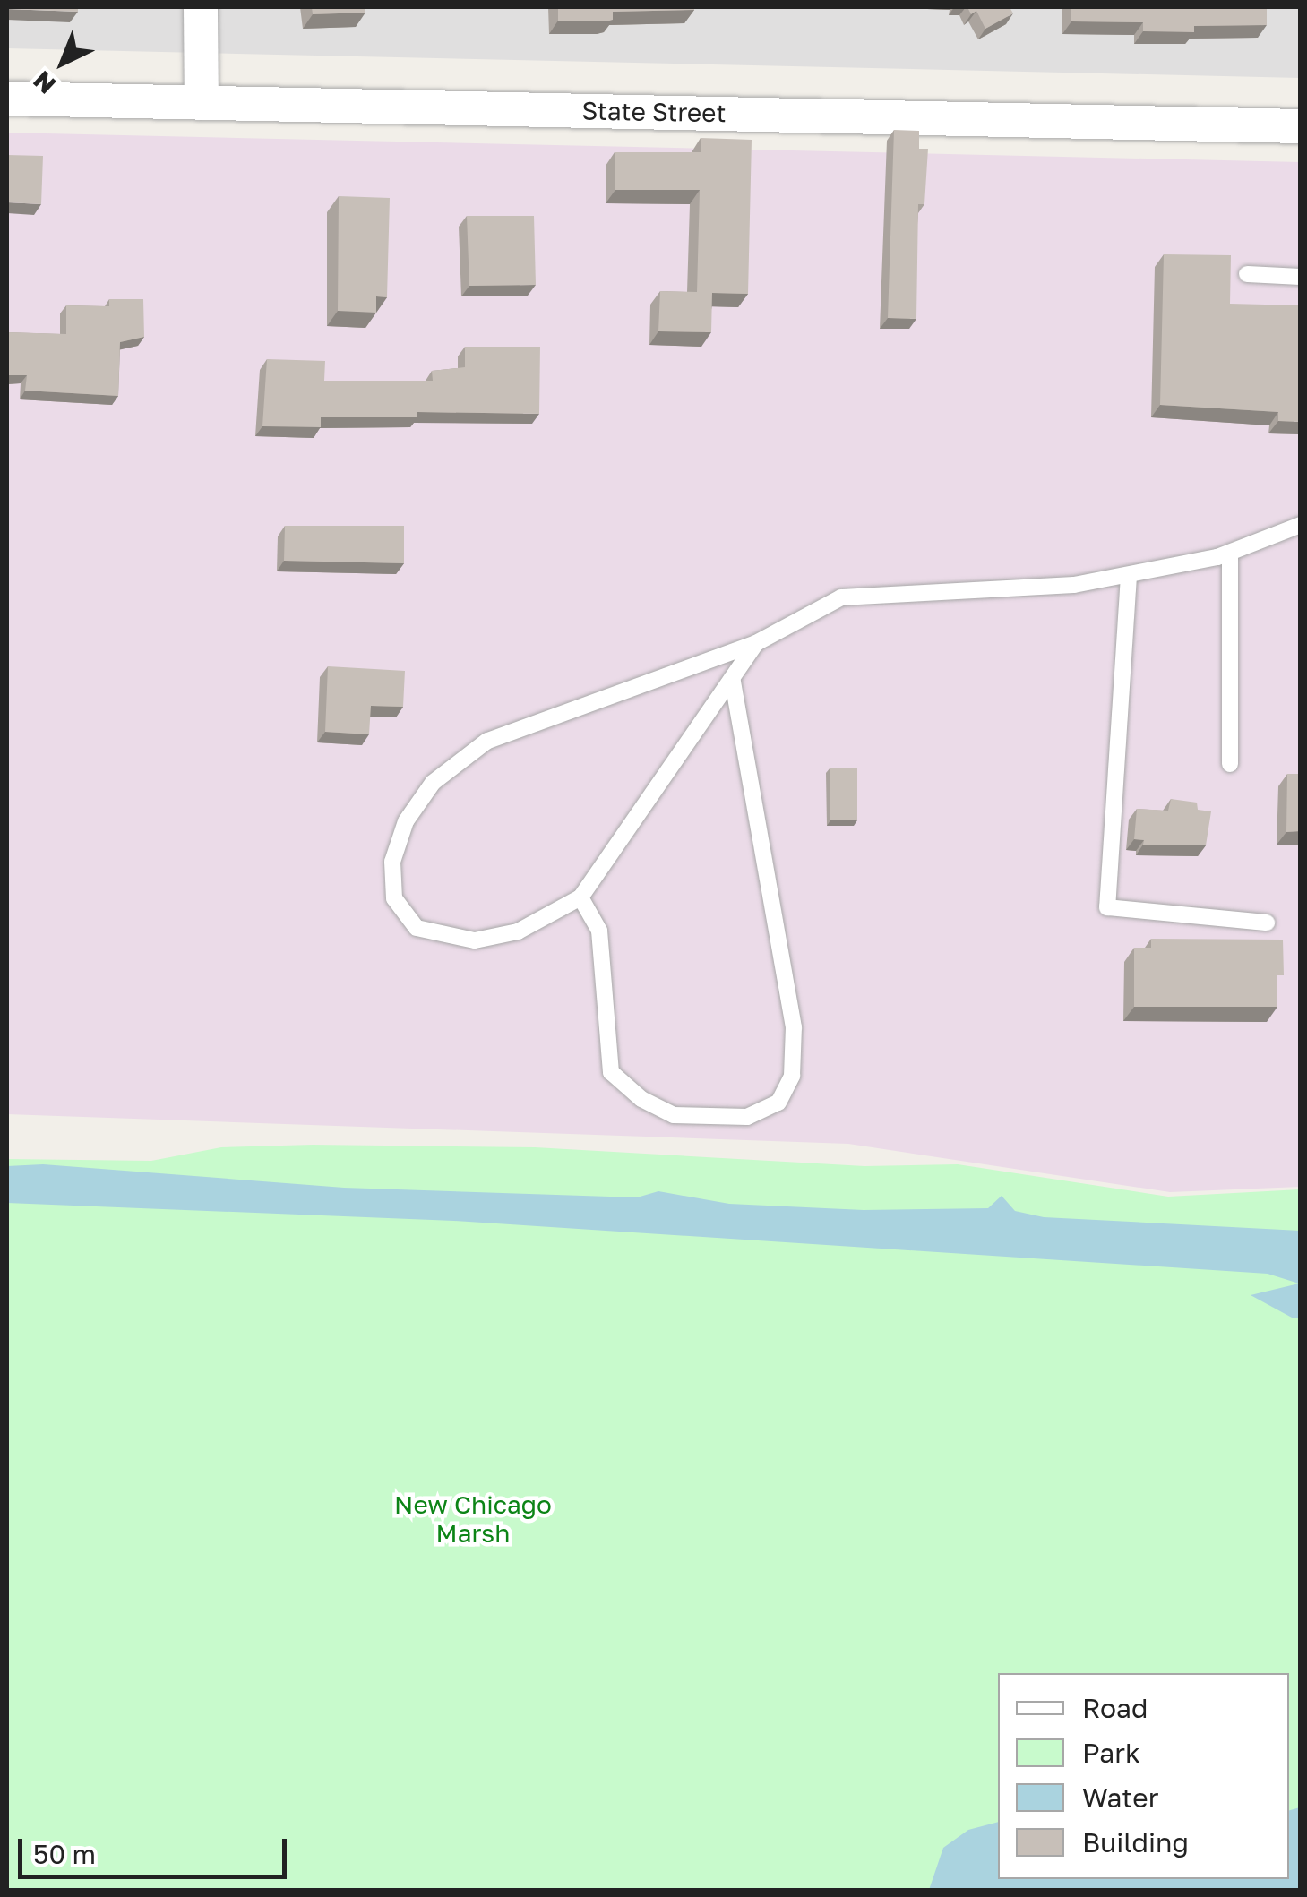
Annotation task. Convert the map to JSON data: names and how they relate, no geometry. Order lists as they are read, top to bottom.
{
  "streets": {
    "street": ["State Street"]
  },
  "parks": ["New Chicago Marsh"],
  "legend": [
    "Road",
    "Park",
    "Water",
    "Building"
  ],
  "scale_bar": "50 m",
  "north": "bottom left"
}
